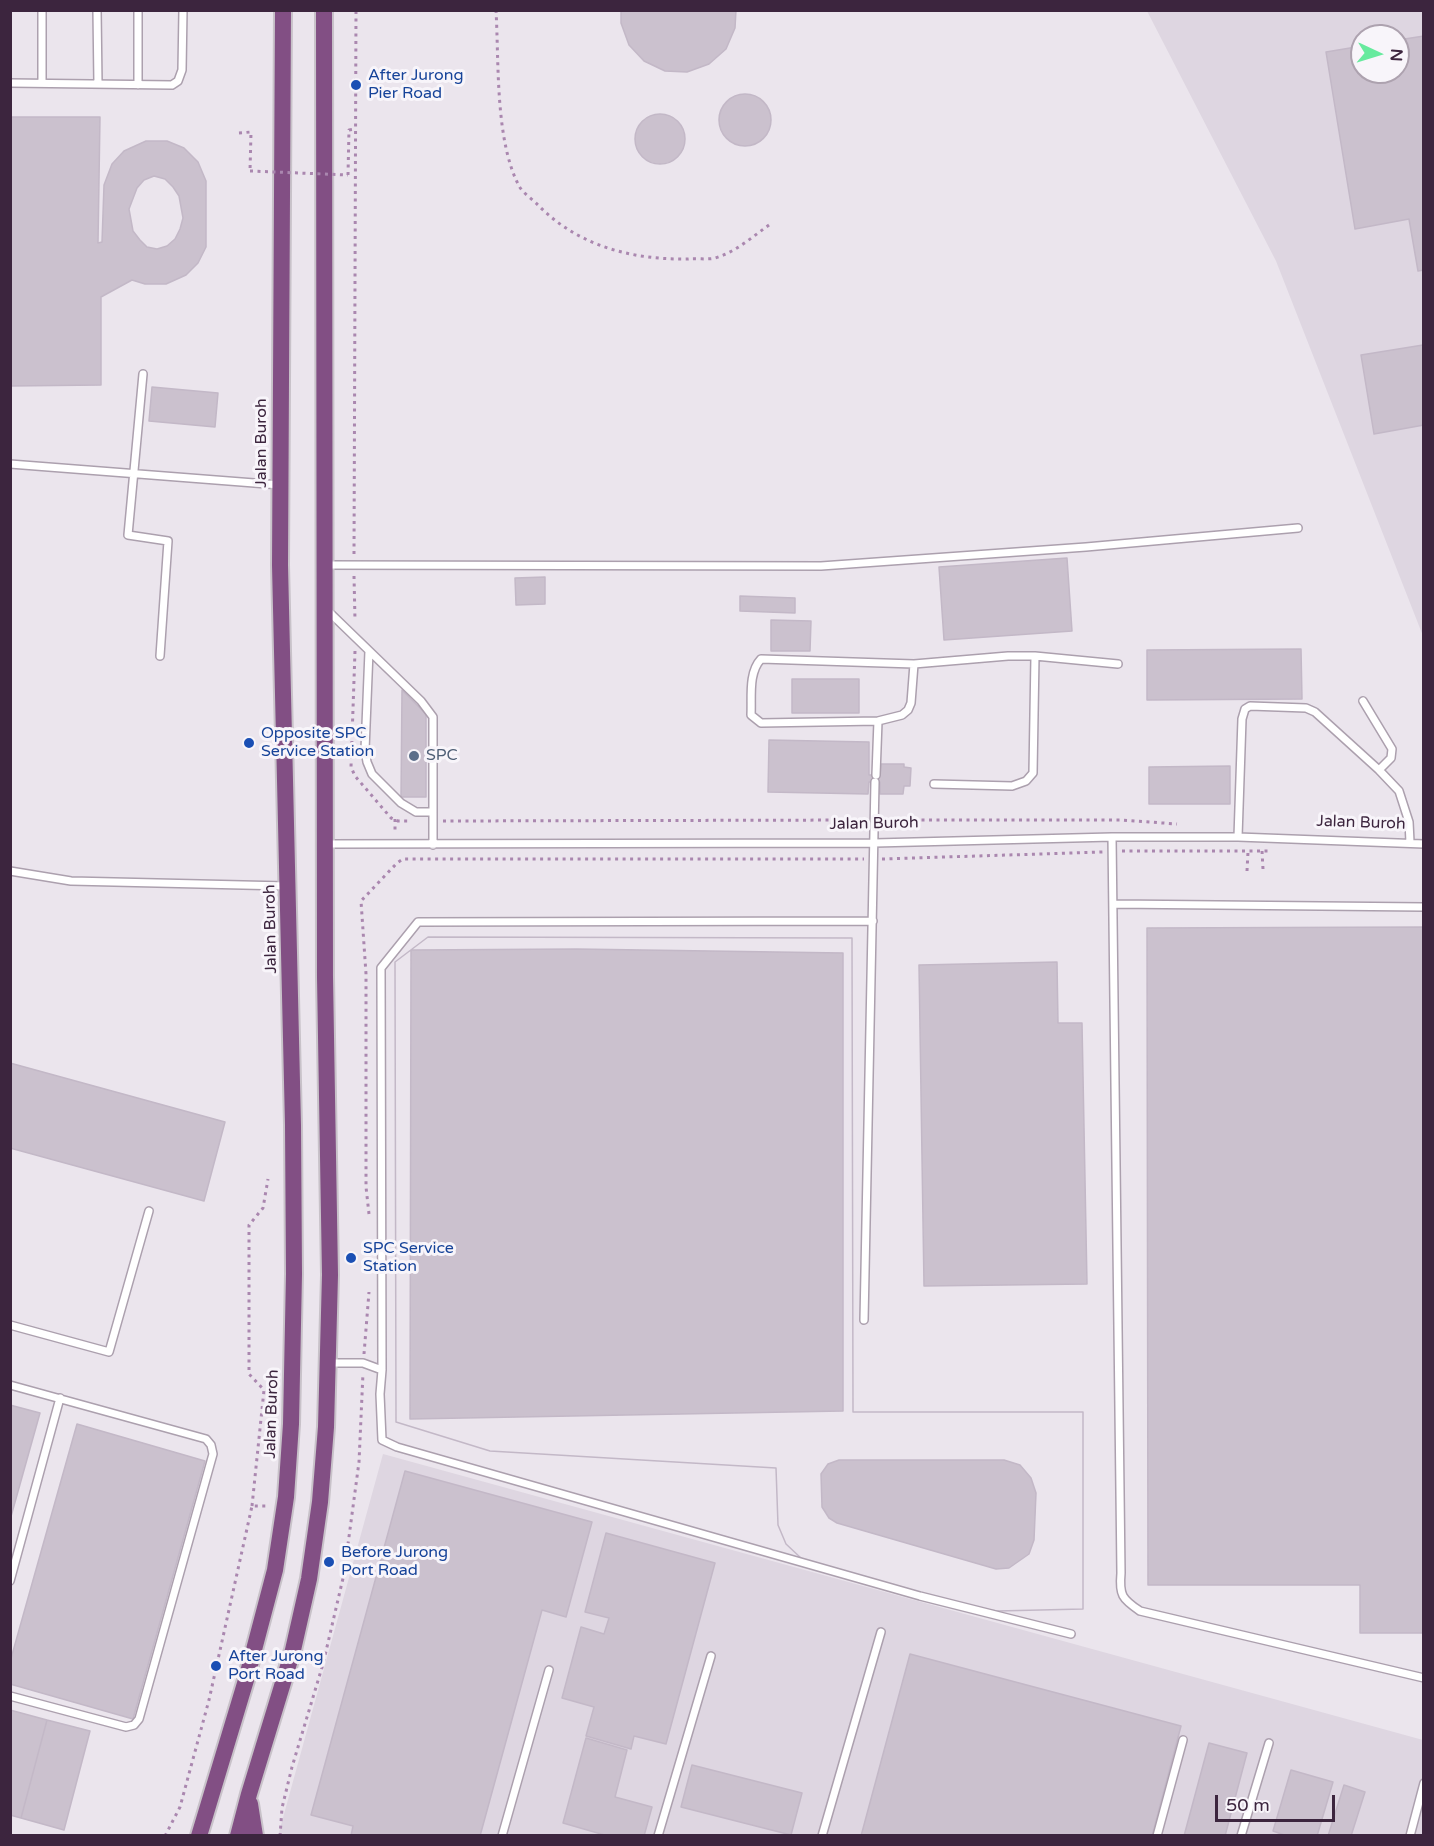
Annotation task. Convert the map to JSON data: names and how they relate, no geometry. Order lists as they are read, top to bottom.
{
  "streets": {
    "highway": ["Jalan Buroh"]
  },
  "places": [
    "After Jurong Pier Road",
    "Opposite SPC Service Station",
    "SPC",
    "SPC Service Station",
    "Before Jurong Port Road",
    "After Jurong Port Road"
  ],
  "scale_bar": "50 m",
  "north": "right"
}
